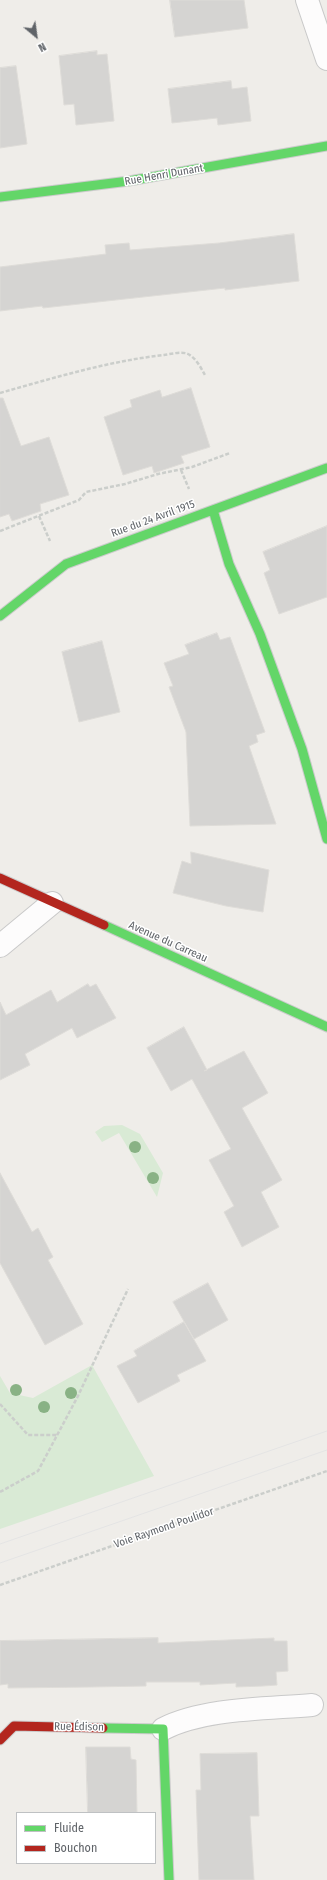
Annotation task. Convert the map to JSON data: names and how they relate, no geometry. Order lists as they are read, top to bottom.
{
  "streets": {
    "street": [
      "Rue Henri Dunant",
      "Rue du 24 Avril 1915",
      "Avenue du Carreau",
      "Rue Édison"
    ],
    "path": ["Voie Raymond Poulidor"]
  },
  "legend": ["Fluide", "Bouchon"],
  "north": "bottom right"
}
